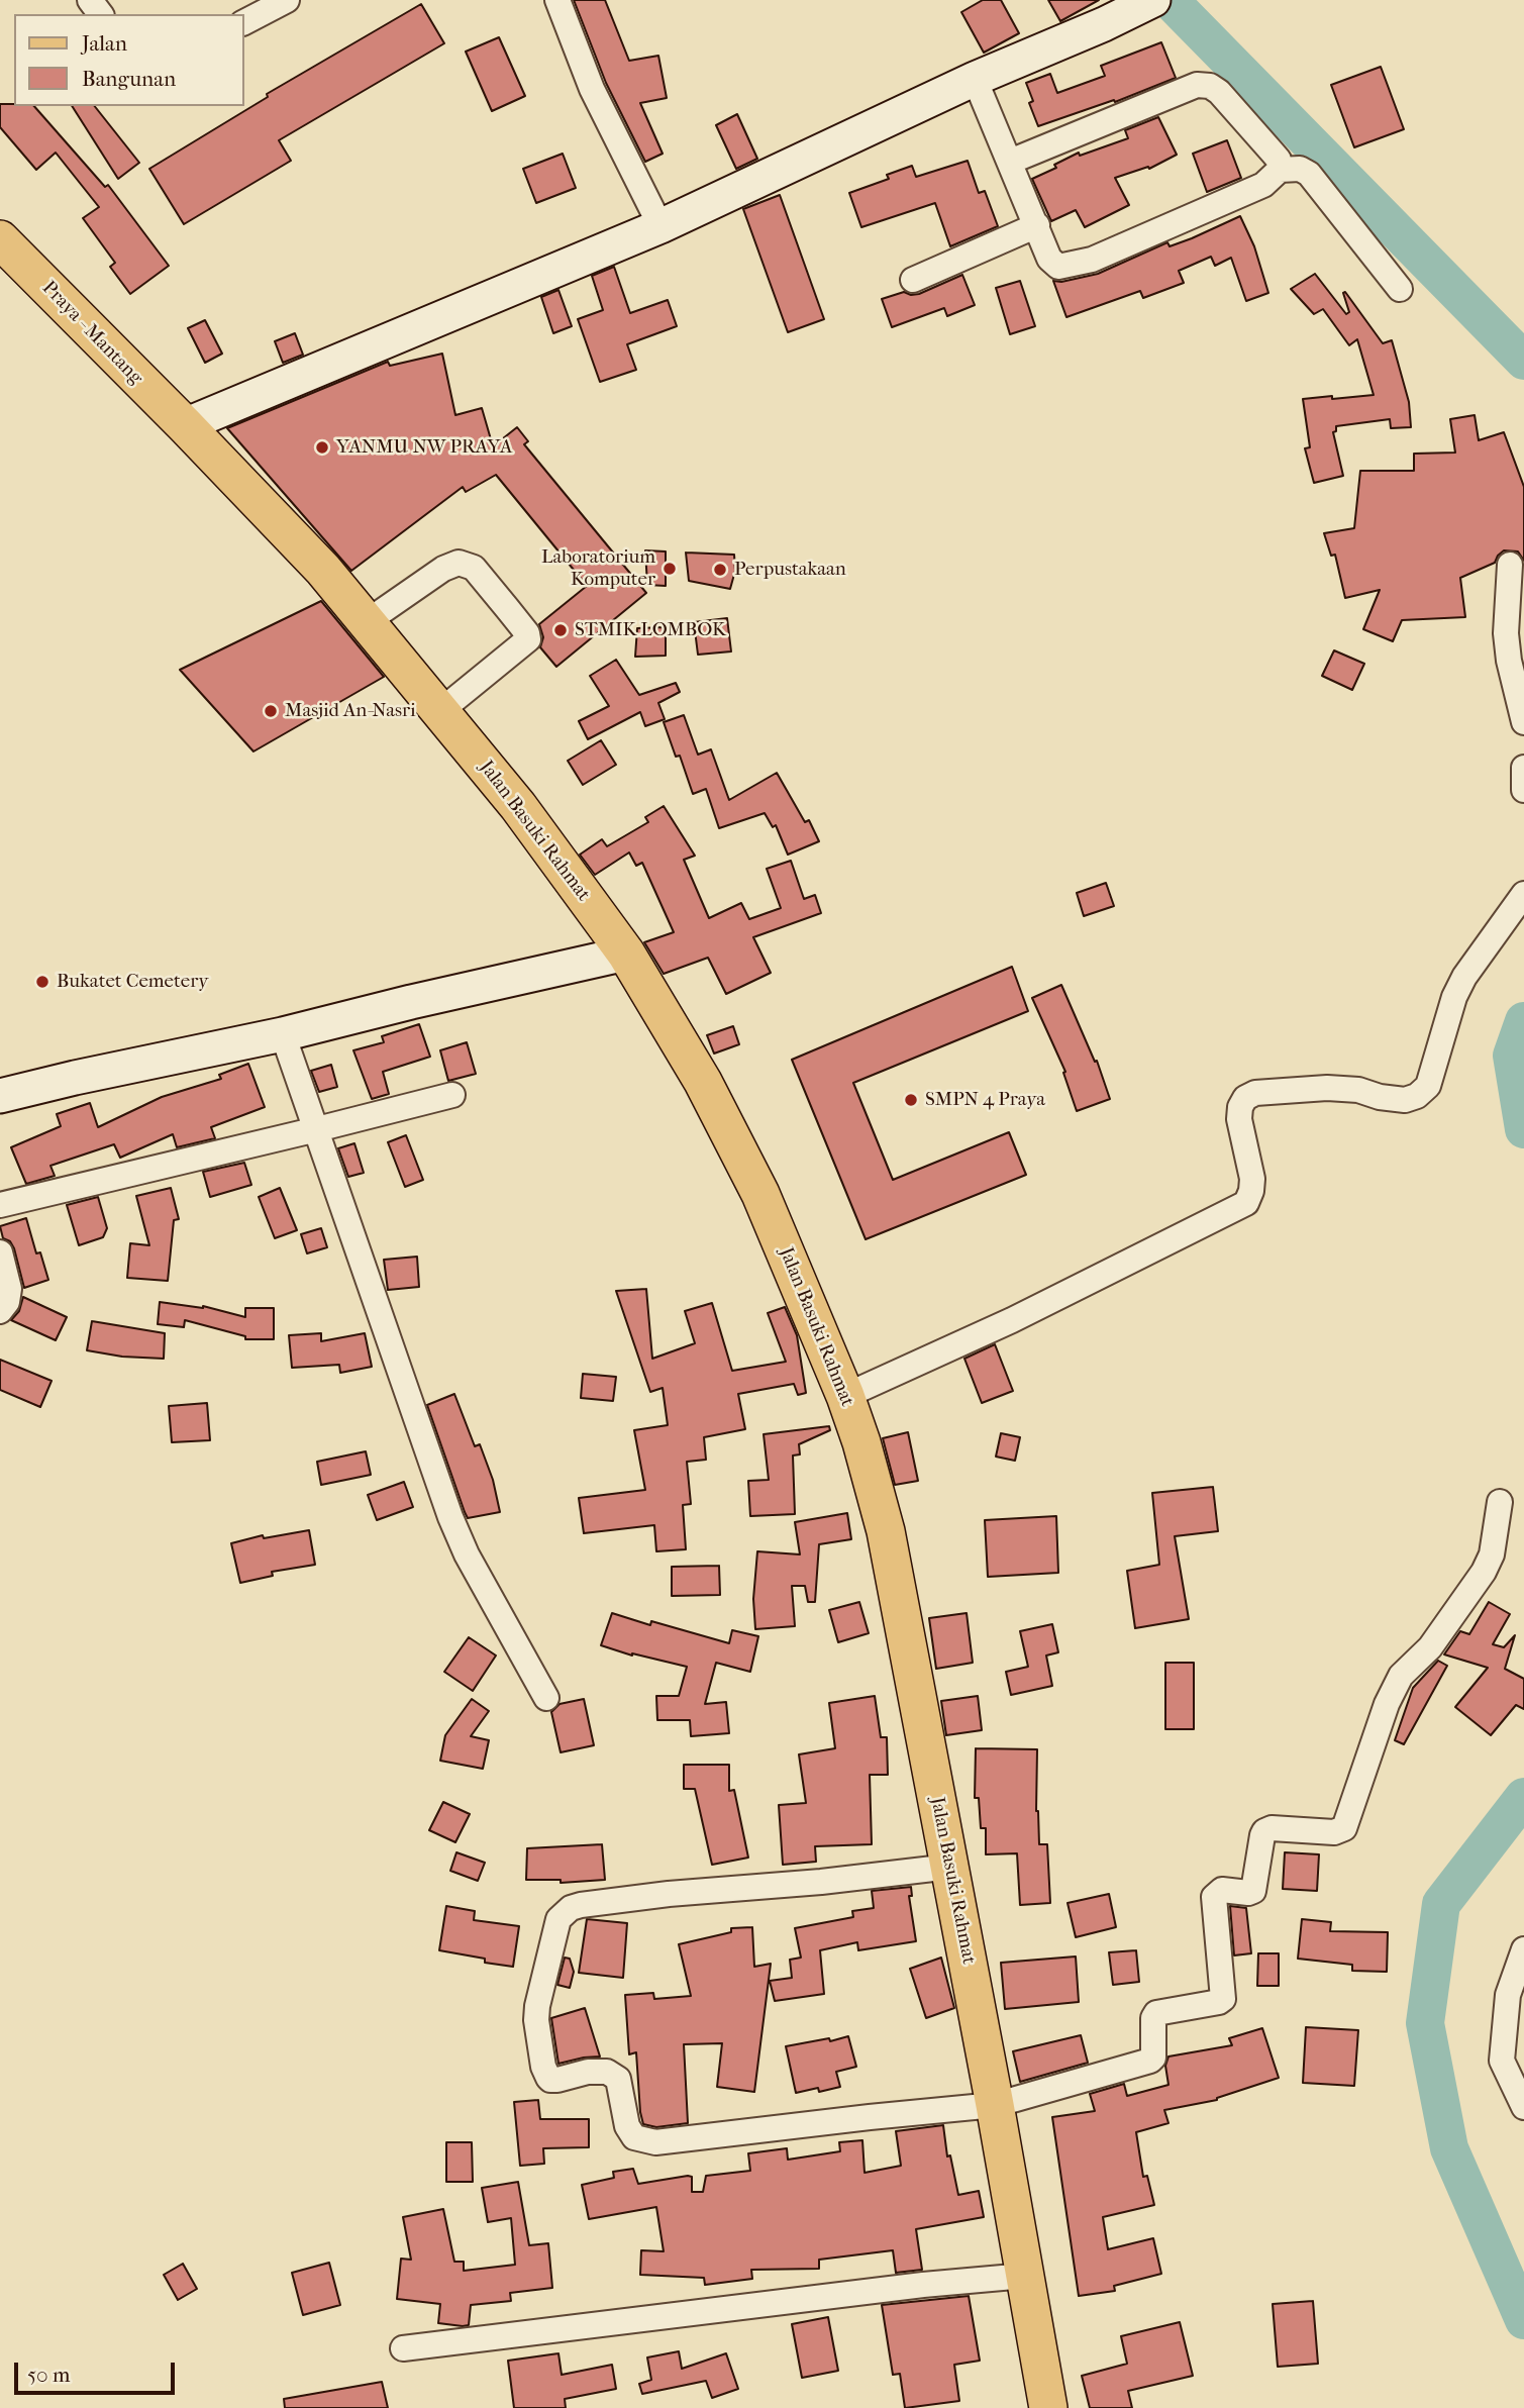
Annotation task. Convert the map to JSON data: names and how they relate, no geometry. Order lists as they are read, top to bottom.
{
  "streets": {
    "main road": ["Praya - Mantang", "Jalan Basuki Rahmat"]
  },
  "crossings": [
    ["Praya - Mantang", "Jalan Basuki Rahmat"]
  ],
  "places": [
    "YANMU NW PRAYA",
    "Laboratorium Komputer",
    "Perpustakaan",
    "STMIK LOMBOK",
    "Masjid An-Nasri",
    "Bukatet Cemetery",
    "SMPN 4 Praya"
  ],
  "legend": ["Jalan", "Bangunan"],
  "scale_bar": "50 m"
}
